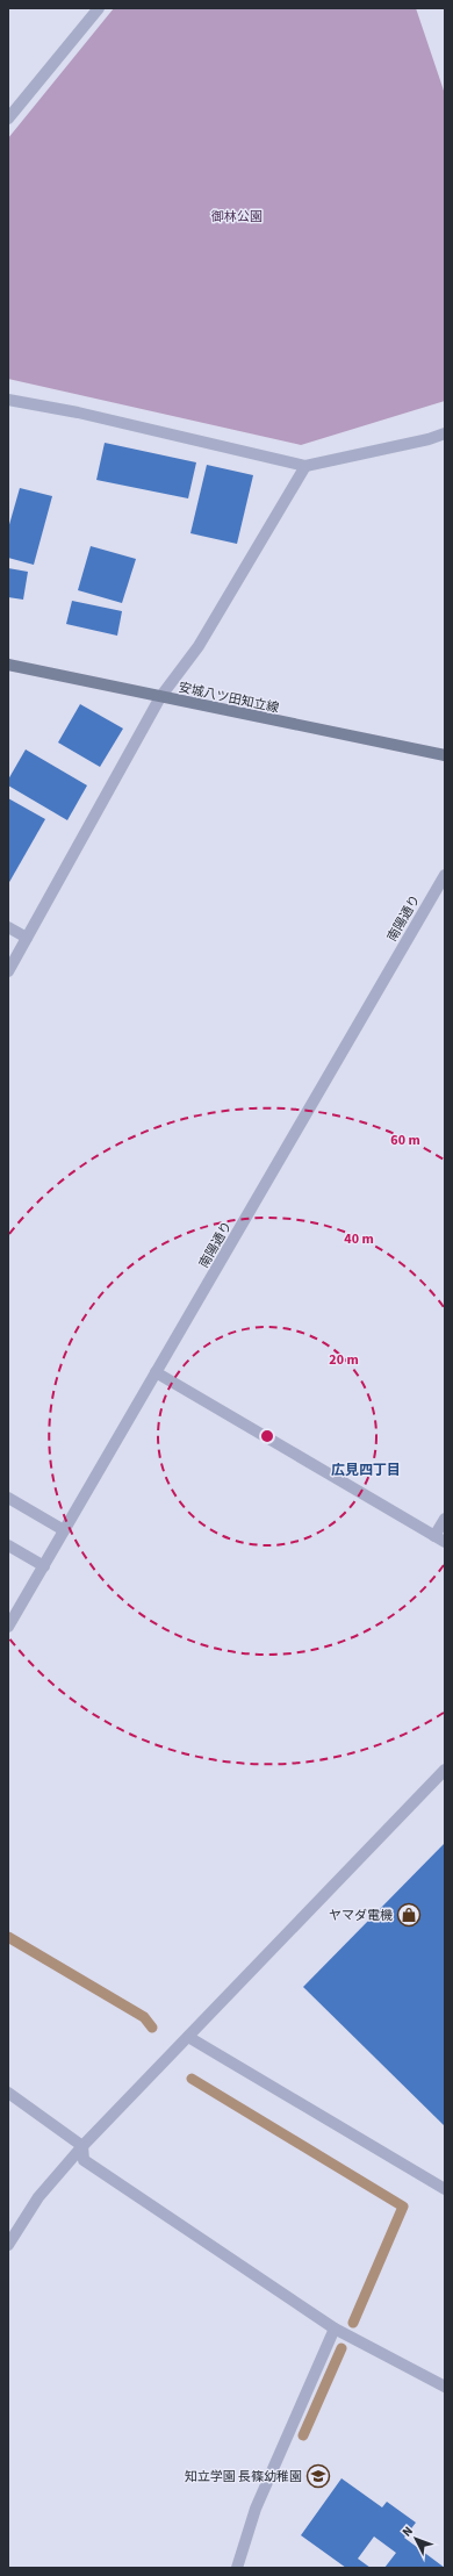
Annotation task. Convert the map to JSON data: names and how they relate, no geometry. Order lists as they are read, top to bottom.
{
  "streets": {
    "main road": ["安城八ツ田知立線"],
    "street": ["南陽通り"]
  },
  "districts": ["広見四丁目"],
  "parks": ["御林公園"],
  "places": {
    "shop": ["ヤマダ電機"],
    "school or university": ["知立学園 長篠幼稚園"]
  },
  "north": "top left",
  "rings": ["60 m", "40 m", "20 m"]
}
